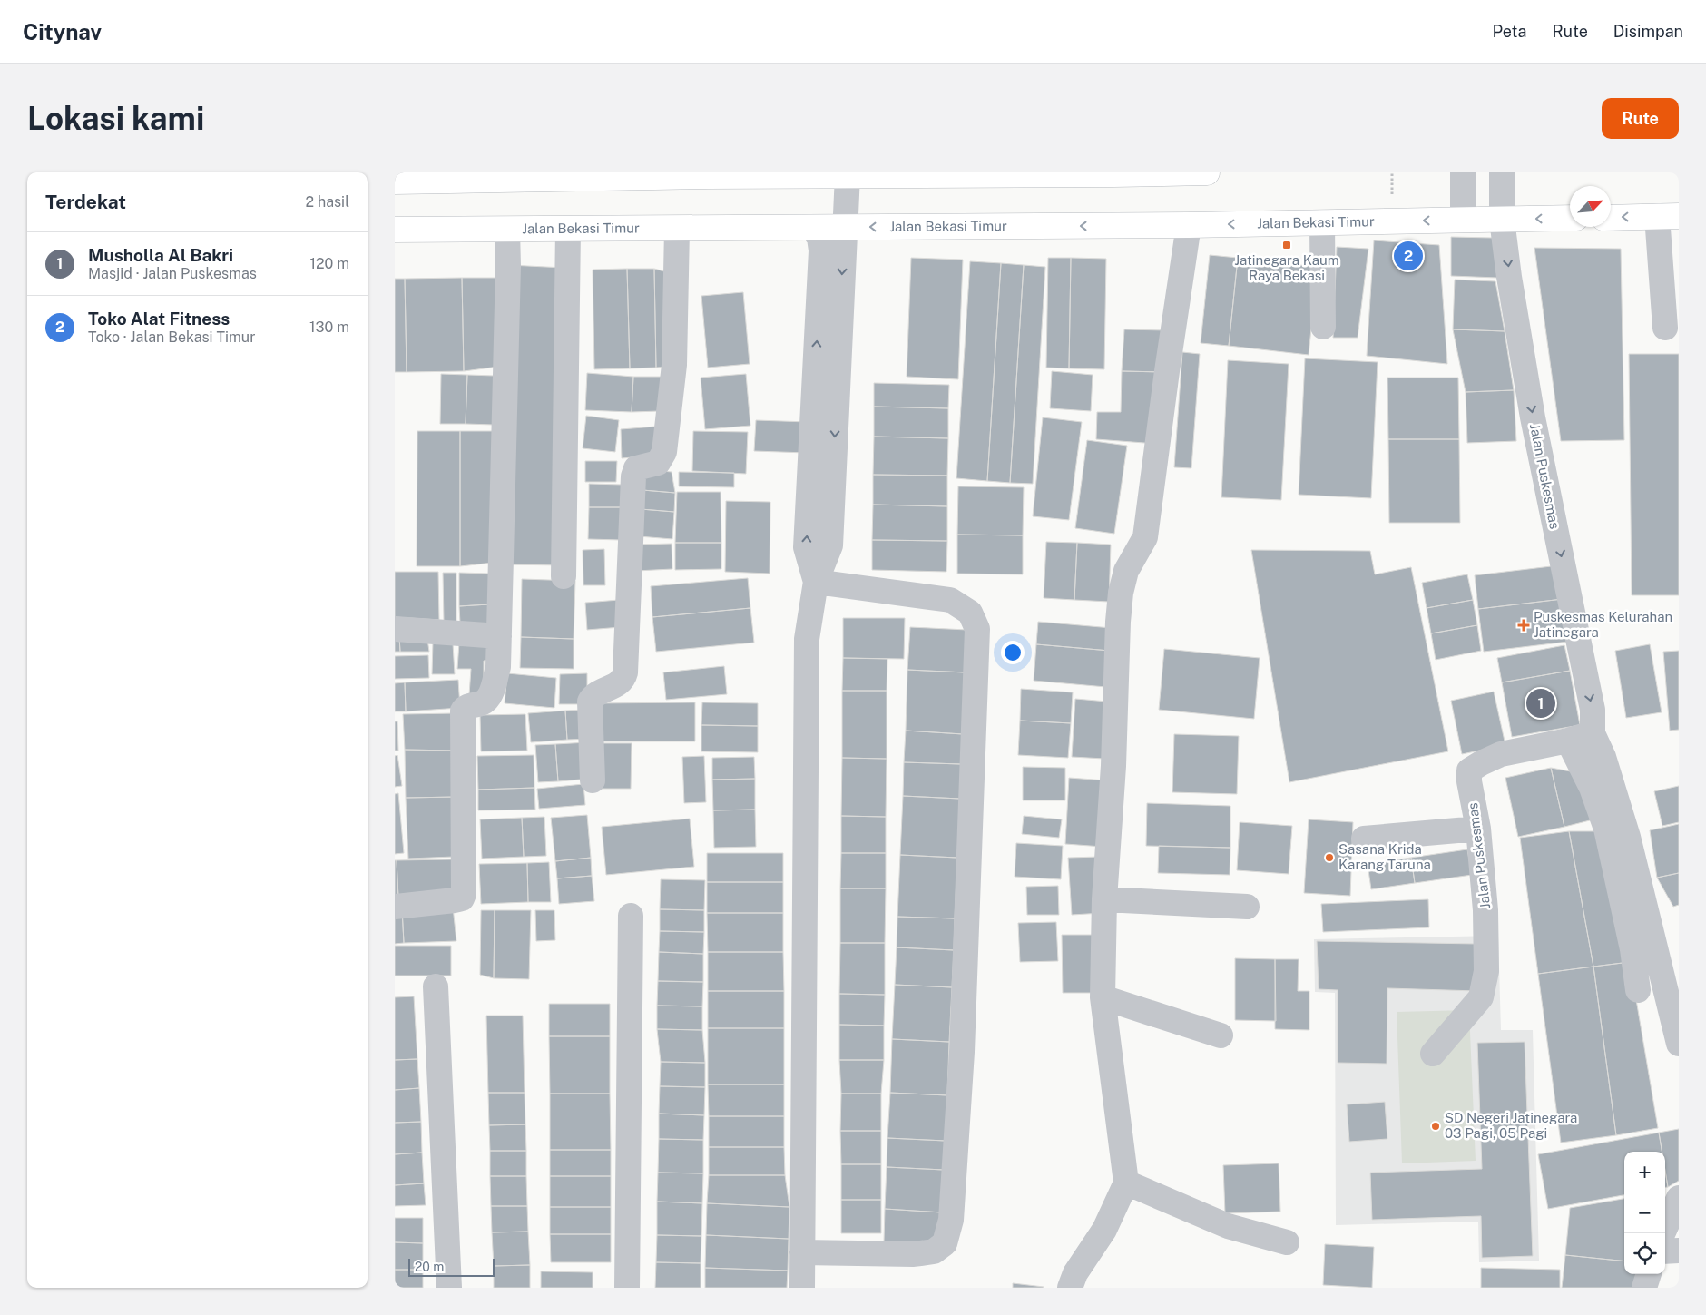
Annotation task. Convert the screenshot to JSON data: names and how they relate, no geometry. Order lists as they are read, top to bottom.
{
  "streets": {
    "main road": ["Jalan Bekasi Timur"],
    "street": ["Jalan Puskesmas"]
  },
  "crossings": [
    ["Jalan Bekasi Timur", "Jalan Puskesmas"]
  ],
  "places": {
    "transit": ["Jatinegara Kaum Raya Bekasi"],
    "health": ["Puskesmas Kelurahan Jatinegara"],
    "other": ["Sasana Krida Karang Taruna", "SD Negeri Jatinegara 03 Pagi, 05 Pagi"]
  },
  "scale_bar": "20 m",
  "north": "top right",
  "page": {
    "header": "Citynav",
    "nav": ["Peta", "Rute", "Disimpan"],
    "buttons": "Rute",
    "title": "Lokasi kami",
    "heading": ["Terdekat", "2 hasil"],
    "list": [
      {
        "mark": "1",
        "name": "Musholla Al Bakri",
        "note": "Masjid · Jalan Puskesmas",
        "value": "120 m"
      },
      {
        "mark": "2",
        "name": "Toko Alat Fitness",
        "note": "Toko · Jalan Bekasi Timur",
        "value": "130 m"
      }
    ],
    "pins": ["2", "1"],
    "map_buttons": ["+", "−"],
    "scale": "20 m"
  }
}
